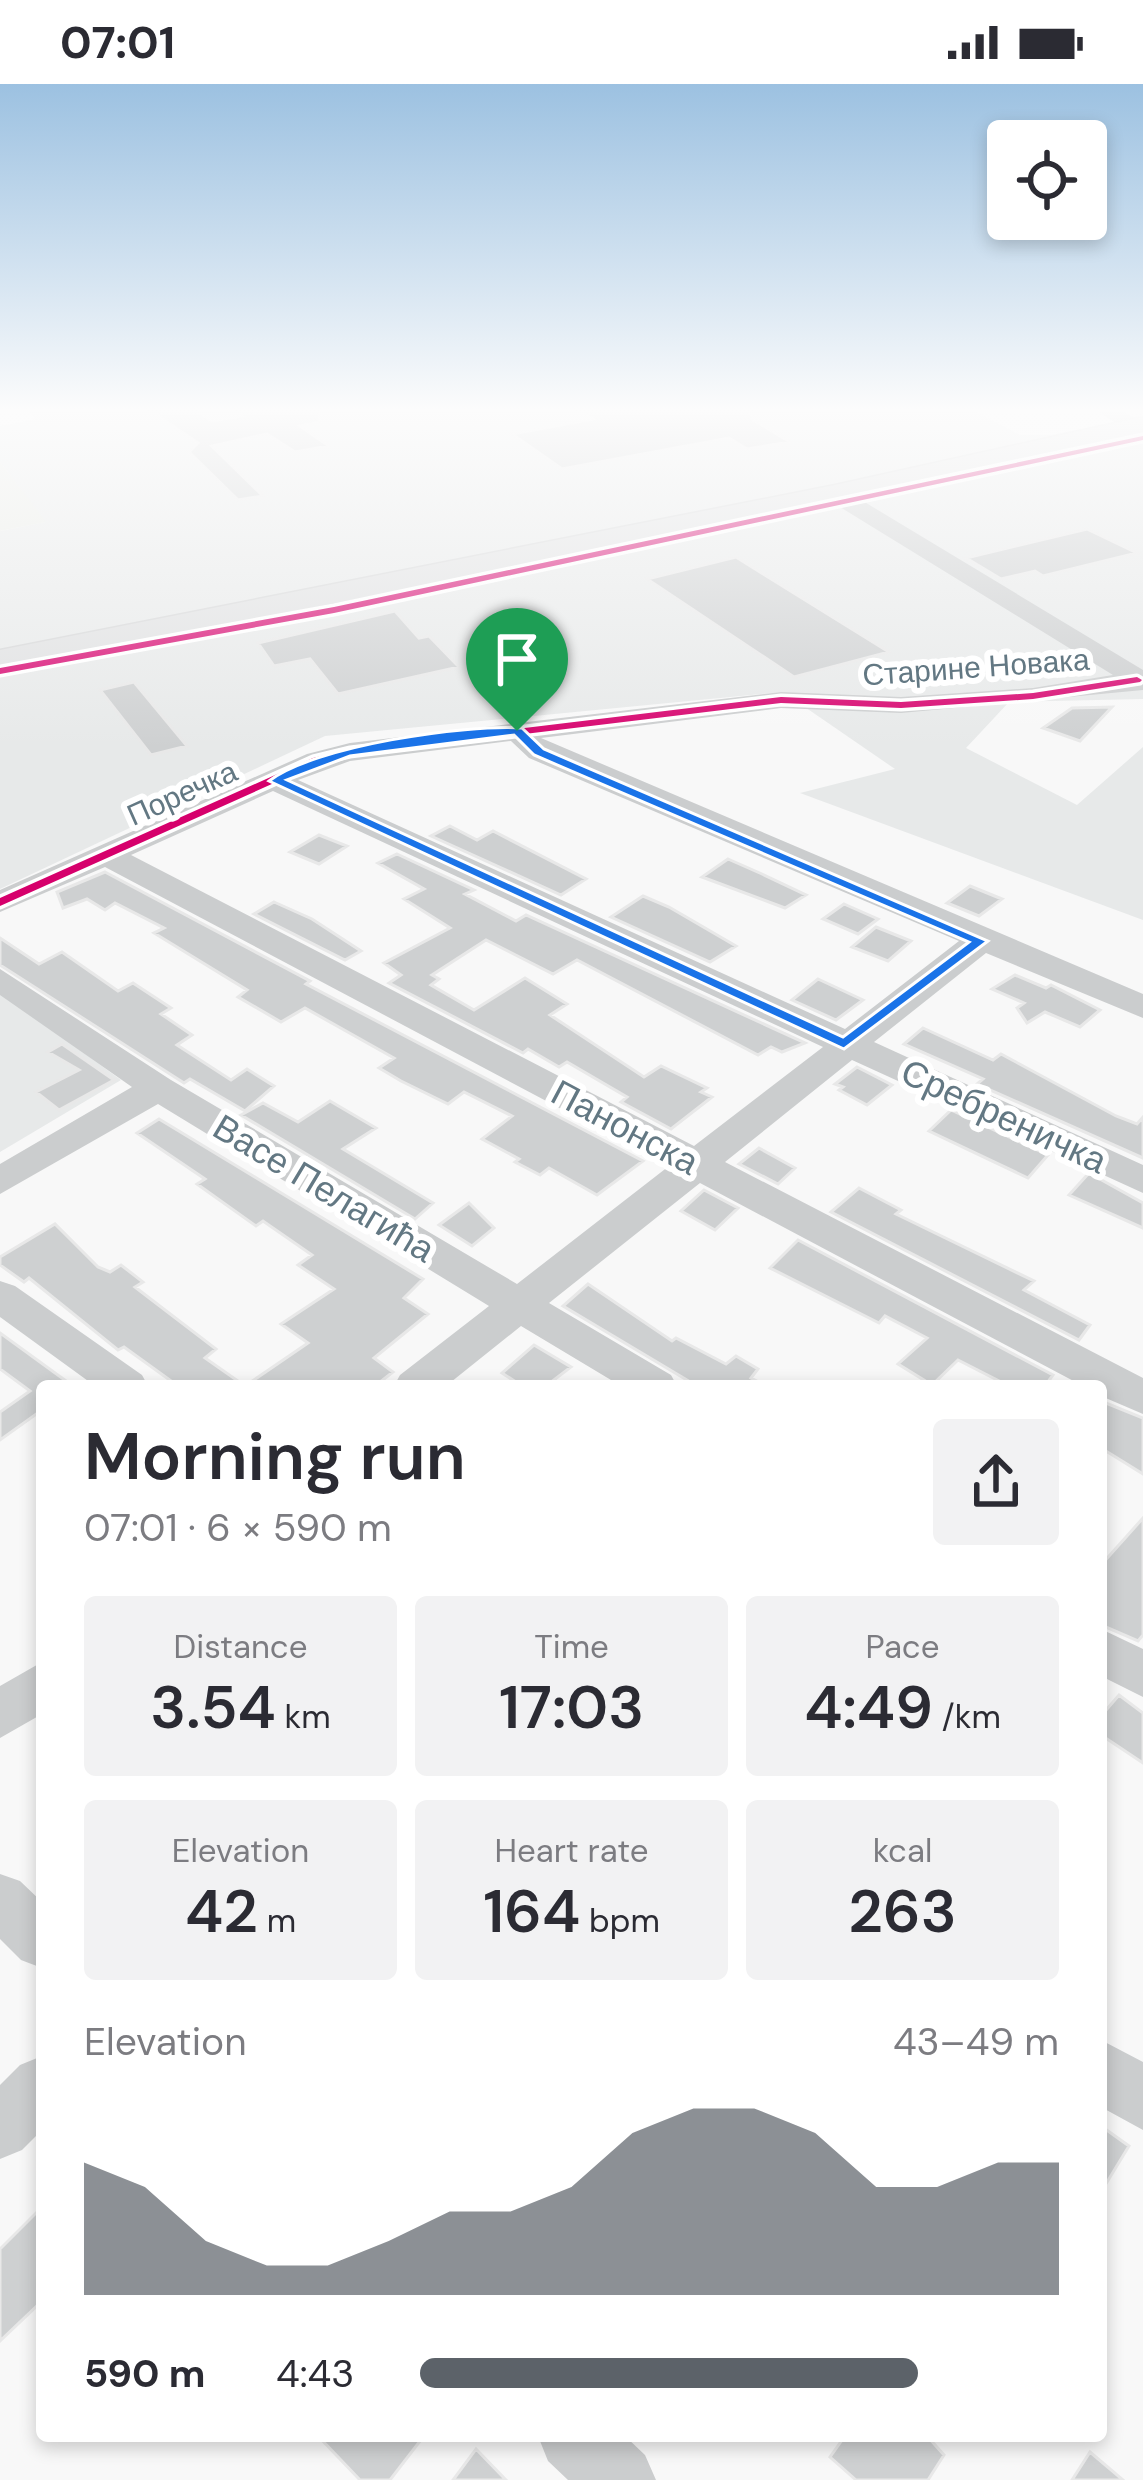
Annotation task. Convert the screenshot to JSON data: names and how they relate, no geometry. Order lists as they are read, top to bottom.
{
  "streets": {
    "street": [
      "Старине Новака",
      "Поречка",
      "Сребреничка",
      "Панонска",
      "Васе Пелагића"
    ]
  },
  "crossings": [
    ["Старине Новака", "Поречка"],
    ["Поречка", "Сребреничка"],
    ["Поречка", "Панонска"]
  ],
  "page": {
    "status": "07:01",
    "heading": ["Morning run", "07:01 · 6 × 590 m"],
    "stats": [
      ["Distance", "3.54 km"],
      ["Time", "17:03"],
      ["Pace", "4:49 /km"],
      ["Elevation", "42 m"],
      ["Heart rate", "164 bpm"],
      ["kcal", "263"]
    ],
    "chart": ["Elevation", "43–49 m"],
    "list": [
      {
        "name": "590 m",
        "note": "4:43"
      }
    ]
  }
}
